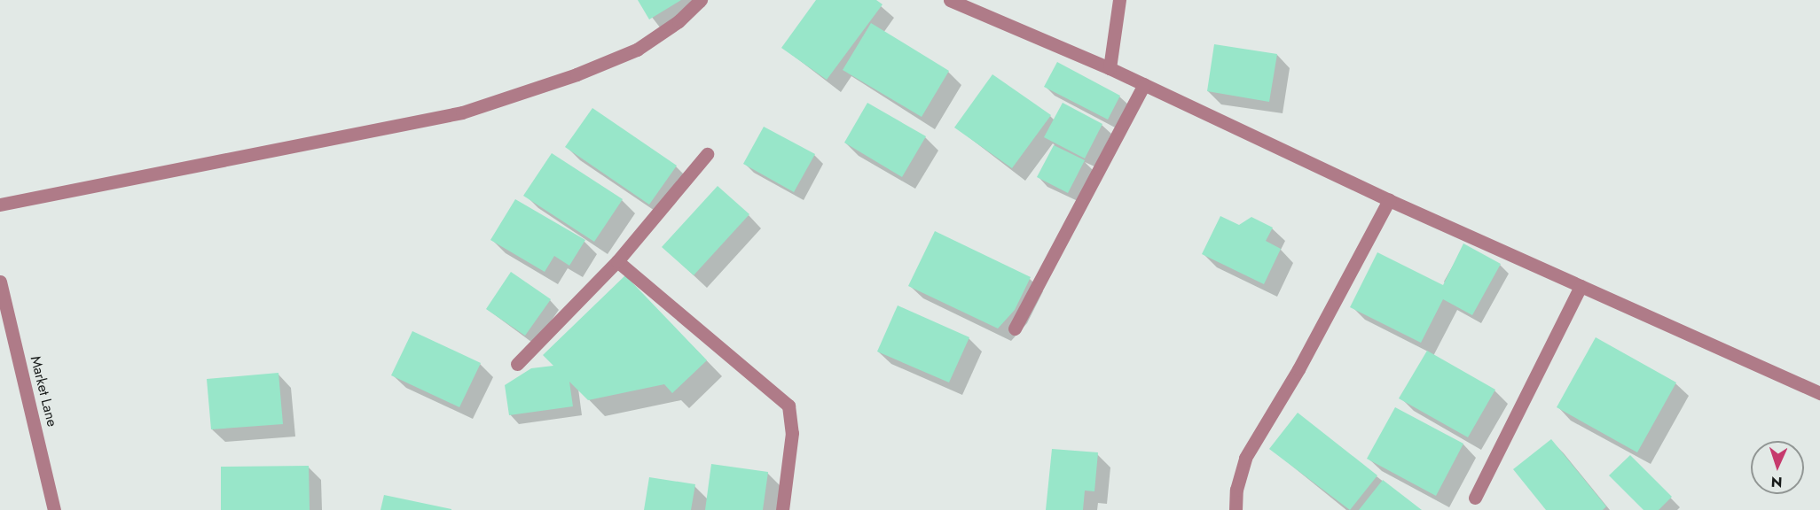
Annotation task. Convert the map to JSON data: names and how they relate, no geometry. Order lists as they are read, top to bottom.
{
  "streets": {
    "street": ["Market Lane"]
  },
  "north": "bottom"
}
